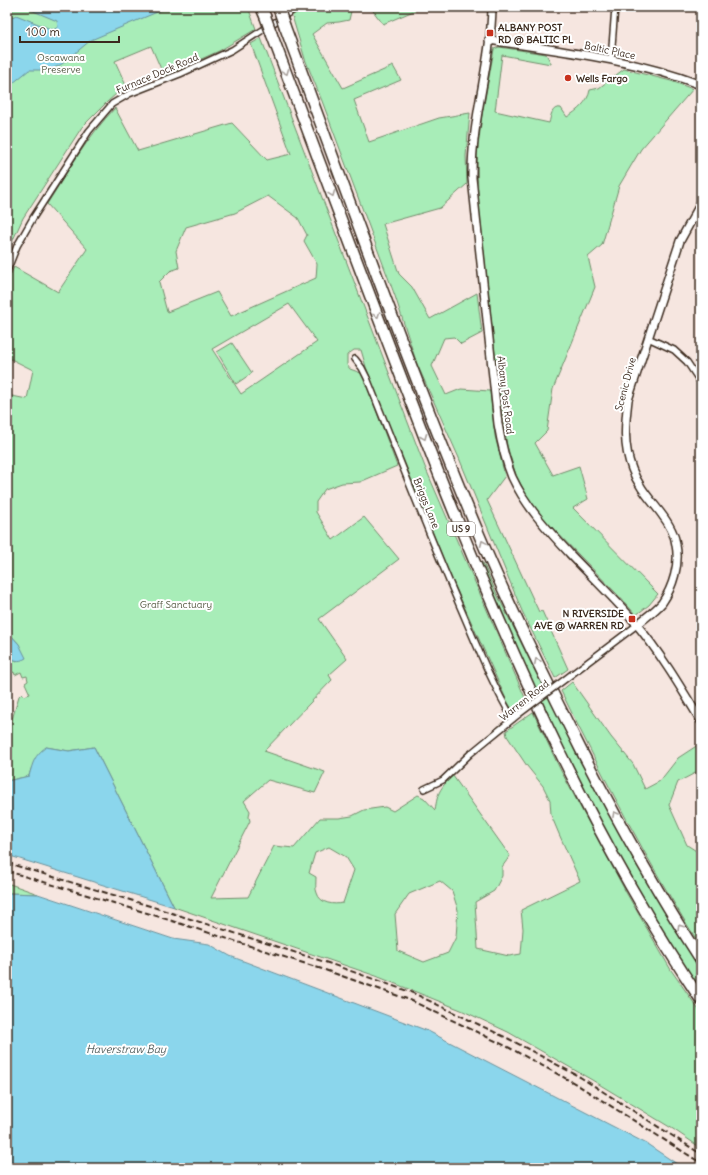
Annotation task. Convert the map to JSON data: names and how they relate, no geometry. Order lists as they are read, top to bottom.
{
  "streets": {
    "highway": ["US 9"],
    "main road": ["Baltic Place", "Scenic Drive", "Albany Post Road"],
    "street": ["Furnace Dock Road", "Briggs Lane", "Warren Road"]
  },
  "crossings": [
    ["Baltic Place", "Albany Post Road"],
    ["Scenic Drive", "Albany Post Road"],
    ["Scenic Drive", "Warren Road"],
    ["Albany Post Road", "Warren Road"],
    ["Briggs Lane", "Warren Road"]
  ],
  "water": ["Haverstraw Bay"],
  "parks": ["Oscawana Preserve", "Graff Sanctuary"],
  "places": {
    "transit": ["ALBANY POST RD @ BALTIC PL", "N RIVERSIDE AVE @ WARREN RD"],
    "other": ["Wells Fargo"]
  },
  "scale_bar": "100 m"
}
